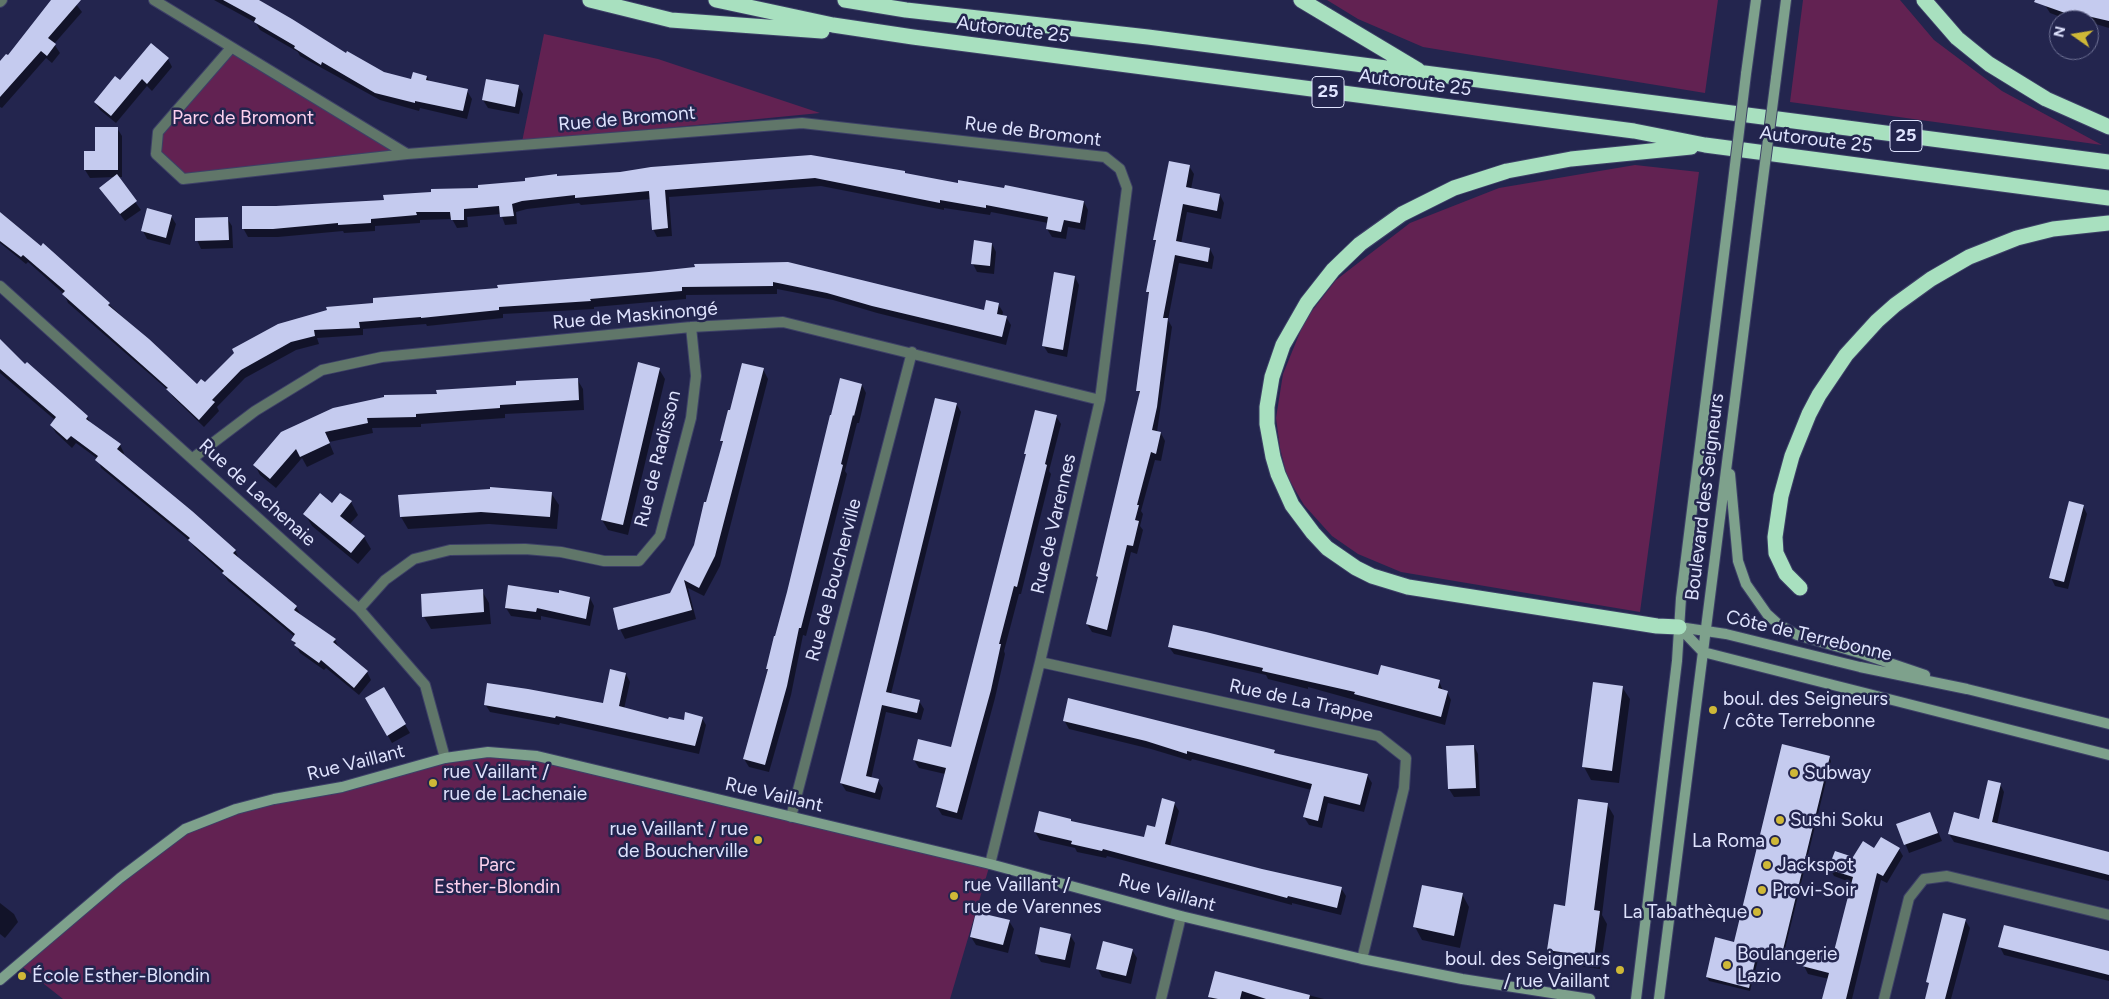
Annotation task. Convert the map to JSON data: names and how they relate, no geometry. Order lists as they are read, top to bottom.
{
  "streets": {
    "highway": ["Autoroute 25", "25"],
    "main road": ["Boulevard des Seigneurs", "Côte de Terrebonne", "Rue Vaillant"],
    "street": [
      "Rue de Bromont",
      "Rue de Maskinongé",
      "Rue de Radisson",
      "Rue de Lachenaie",
      "Rue de Varennes",
      "Rue de Boucherville",
      "Rue de La Trappe"
    ]
  },
  "crossings": [
    ["Rue de Bromont", "Rue de Varennes"],
    ["Rue de Maskinongé", "Rue de Radisson"],
    ["Rue de Maskinongé", "Rue de Lachenaie"],
    ["Rue de Maskinongé", "Rue de Varennes"],
    ["Rue de Maskinongé", "Rue de Boucherville"],
    ["Rue de Radisson", "Rue de Lachenaie"],
    ["Rue de Lachenaie", "Rue Vaillant"],
    ["Boulevard des Seigneurs", "Côte de Terrebonne"],
    ["Rue de Varennes", "Rue de La Trappe"],
    ["Rue de Varennes", "Rue Vaillant"],
    ["Rue de Boucherville", "Rue Vaillant"],
    ["Rue de La Trappe", "Rue Vaillant"]
  ],
  "parks": ["Parc de Bromont", "Parc Esther-Blondin"],
  "places": [
    "boul. des Seigneurs / côte Terrebonne",
    "Subway",
    "rue Vaillant / rue de Lachenaie",
    "Sushi Soku",
    "rue Vaillant / rue de Boucherville",
    "La Roma",
    "Jackspot",
    "Provi-Soir",
    "rue Vaillant / rue de Varennes",
    "La Tabathèque",
    "Boulangerie Lazio",
    "boul. des Seigneurs / rue Vaillant",
    "École Esther-Blondin"
  ],
  "north": "left"
}
